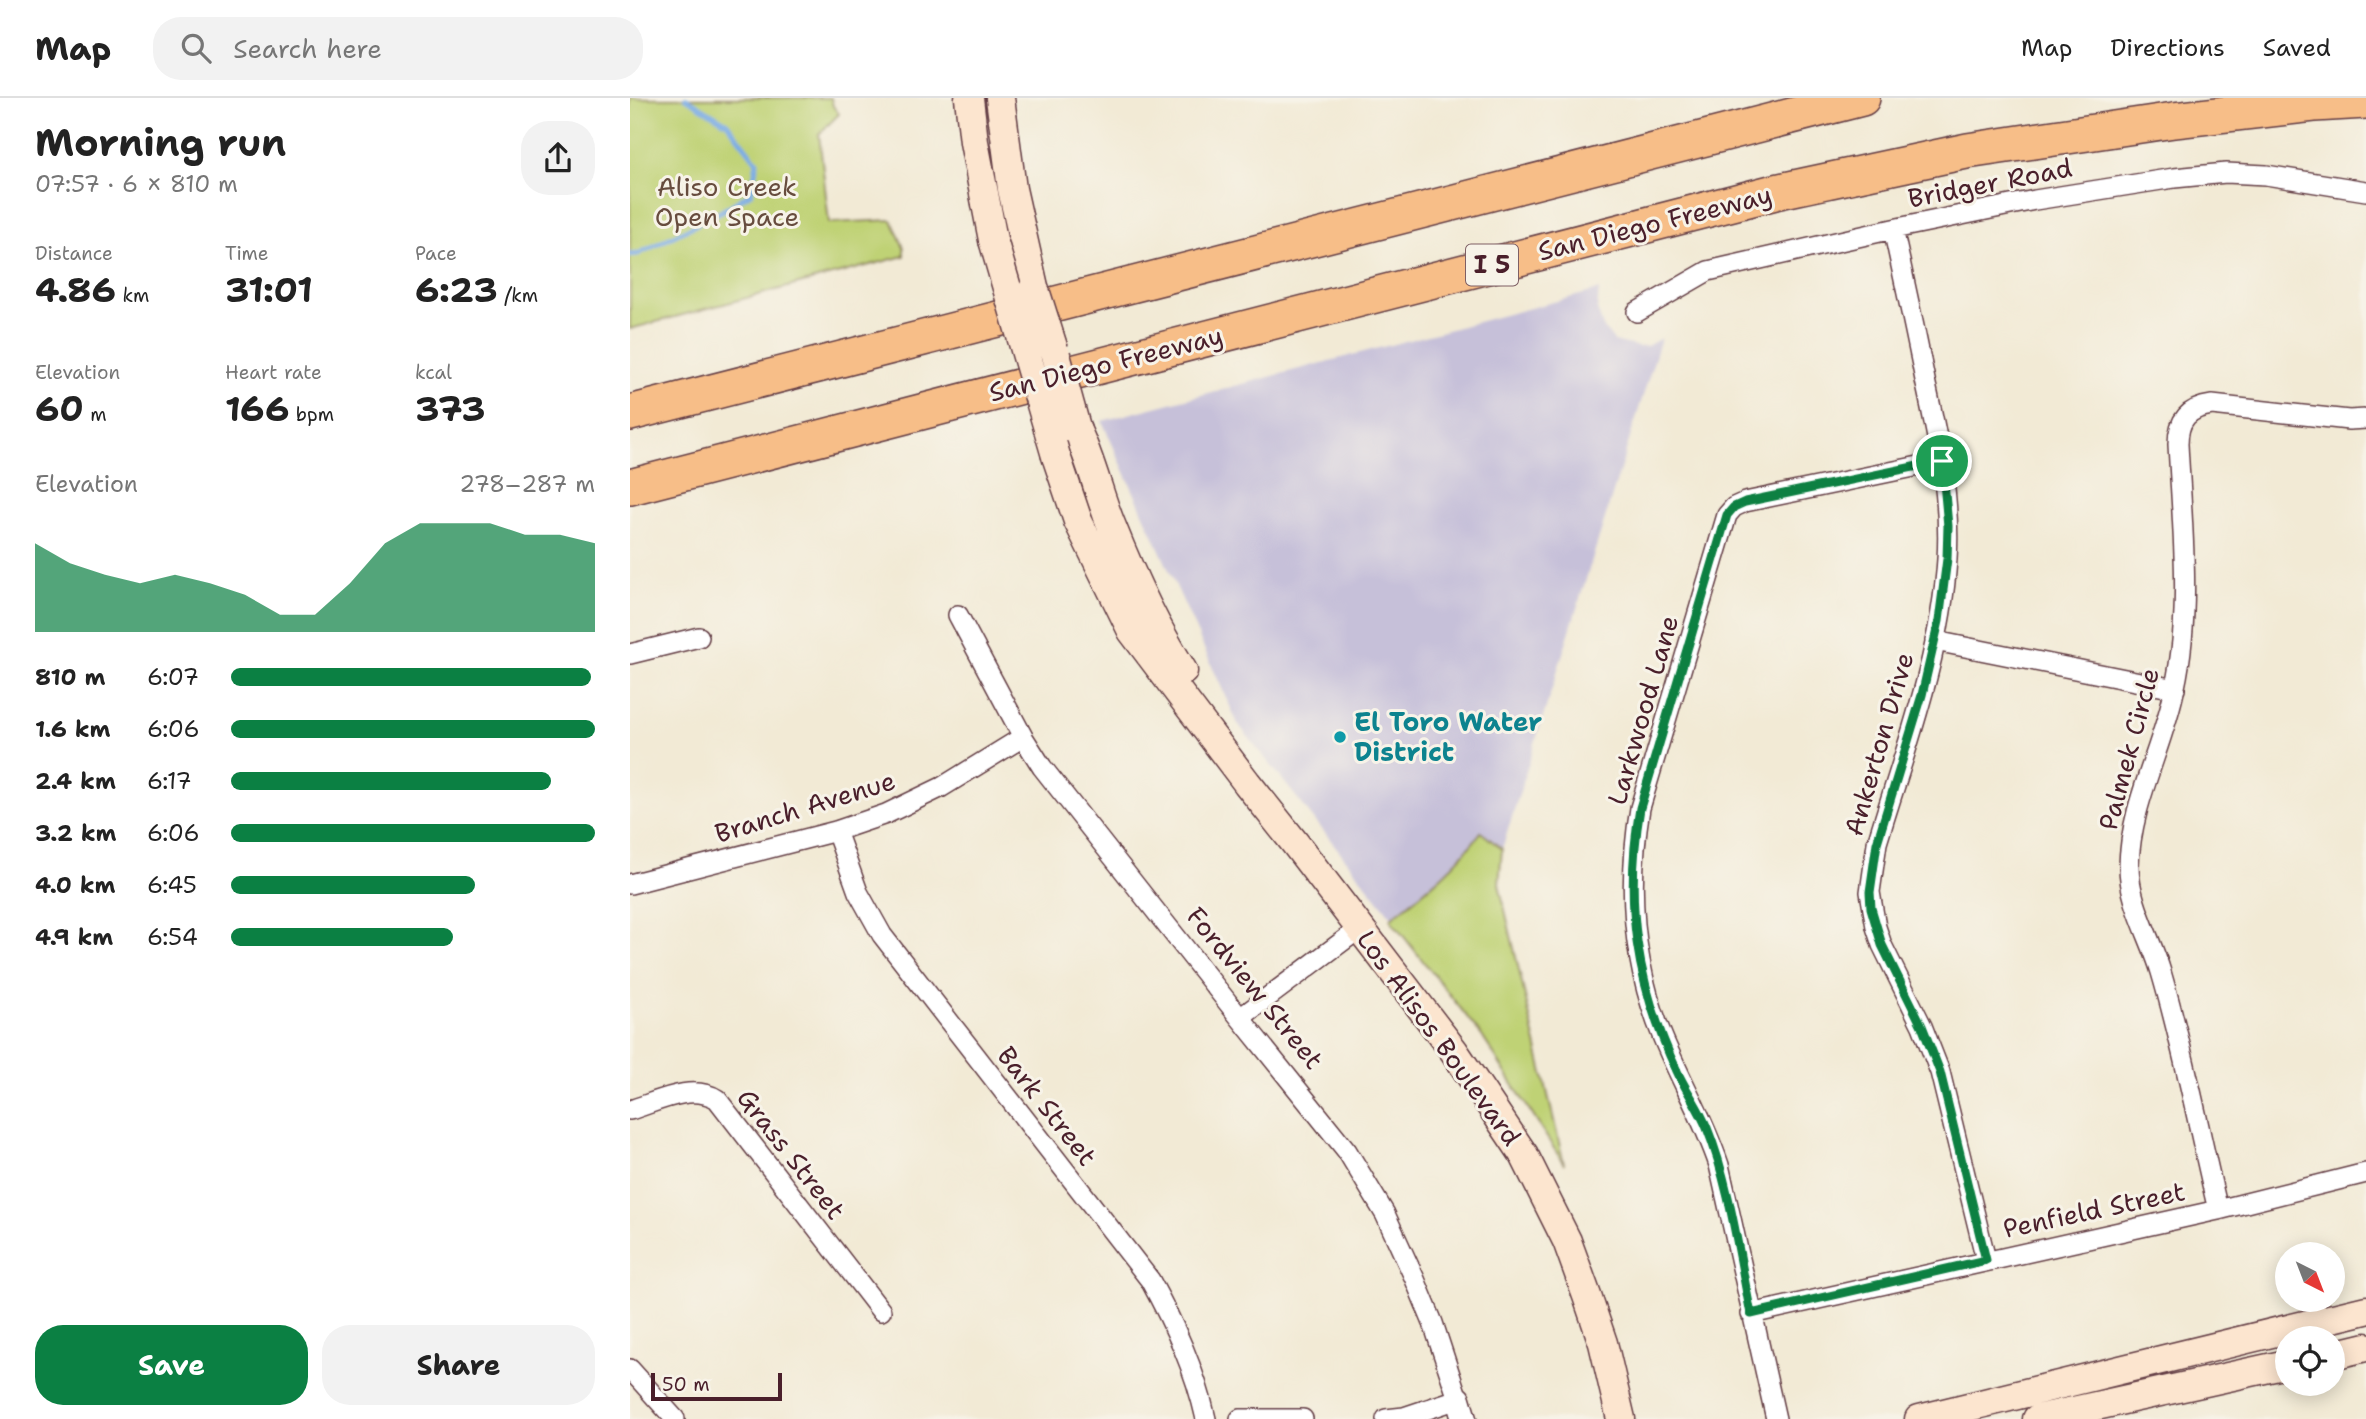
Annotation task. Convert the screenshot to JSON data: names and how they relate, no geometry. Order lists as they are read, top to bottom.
{
  "streets": {
    "highway": ["San Diego Freeway", "I 5"],
    "main road": ["Los Alisos Boulevard"],
    "street": [
      "Bridger Road",
      "Larkwood Lane",
      "Ankerton Drive",
      "Palmek Circle",
      "Branch Avenue",
      "Fordview Street",
      "Bark Street",
      "Grass Street",
      "Penfield Street"
    ]
  },
  "crossings": [
    ["Bridger Road", "Ankerton Drive"],
    ["Larkwood Lane", "Ankerton Drive"],
    ["Larkwood Lane", "Penfield Street"],
    ["Ankerton Drive", "Penfield Street"],
    ["Palmek Circle", "Penfield Street"],
    ["Branch Avenue", "Fordview Street"],
    ["Branch Avenue", "Bark Street"]
  ],
  "parks": ["Aliso Creek Open Space"],
  "places": ["El Toro Water District"],
  "scale_bar": "50 m",
  "north": "bottom right",
  "page": {
    "header": "Map",
    "search": "Search here",
    "nav": ["Map", "Directions", "Saved"],
    "heading": ["Morning run", "07:57 · 6 × 810 m"],
    "stats": [
      ["Distance", "4.86 km"],
      ["Time", "31:01"],
      ["Pace", "6:23 /km"],
      ["Elevation", "60 m"],
      ["Heart rate", "166 bpm"],
      ["kcal", "373"]
    ],
    "chart": ["Elevation", "278–287 m"],
    "list": [
      {
        "name": "810 m",
        "note": "6:07"
      },
      {
        "name": "1.6 km",
        "note": "6:06"
      },
      {
        "name": "2.4 km",
        "note": "6:17"
      },
      {
        "name": "3.2 km",
        "note": "6:06"
      },
      {
        "name": "4.0 km",
        "note": "6:45"
      },
      {
        "name": "4.9 km",
        "note": "6:54"
      }
    ],
    "buttons": ["Save", "Share"],
    "scale": "50 m"
  }
}
